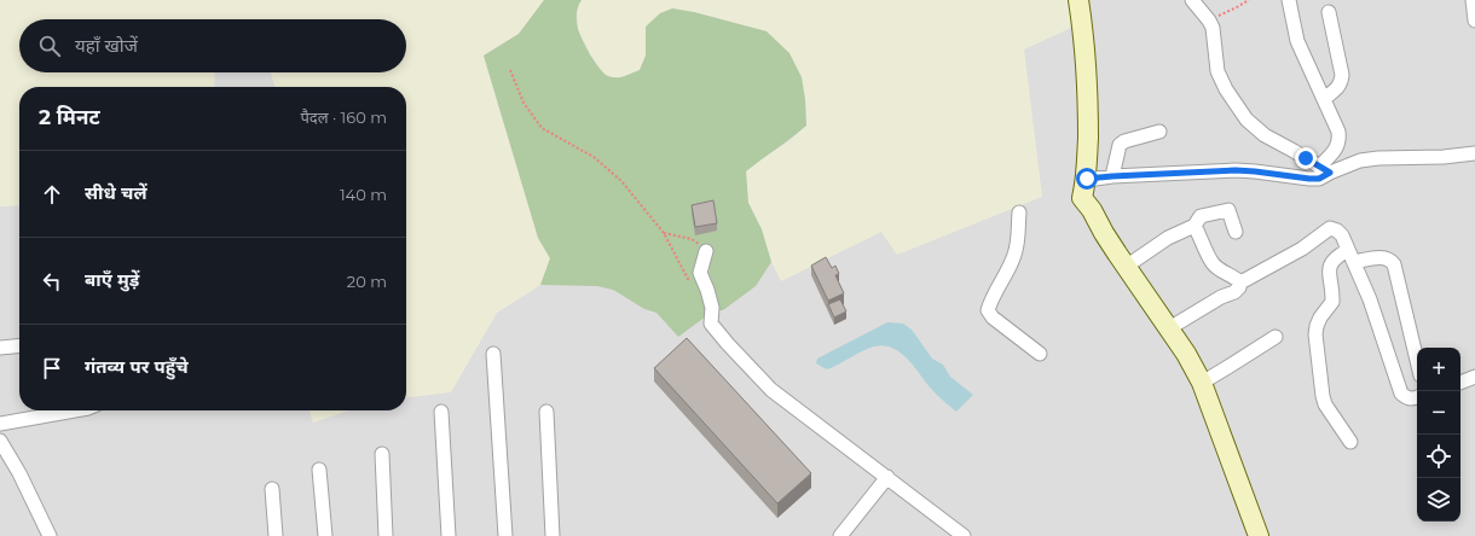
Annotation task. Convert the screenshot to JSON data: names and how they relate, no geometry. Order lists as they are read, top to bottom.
{
  "page": {
    "search": "यहाँ खोजें",
    "heading": ["2 मिनट", "पैदल · 160 m"],
    "list": [
      ["सीधे चलें", "140 m"],
      ["बाएँ मुड़ें", "20 m"],
      "गंतव्य पर पहुँचे"
    ],
    "map_buttons": ["+", "−"]
  }
}
